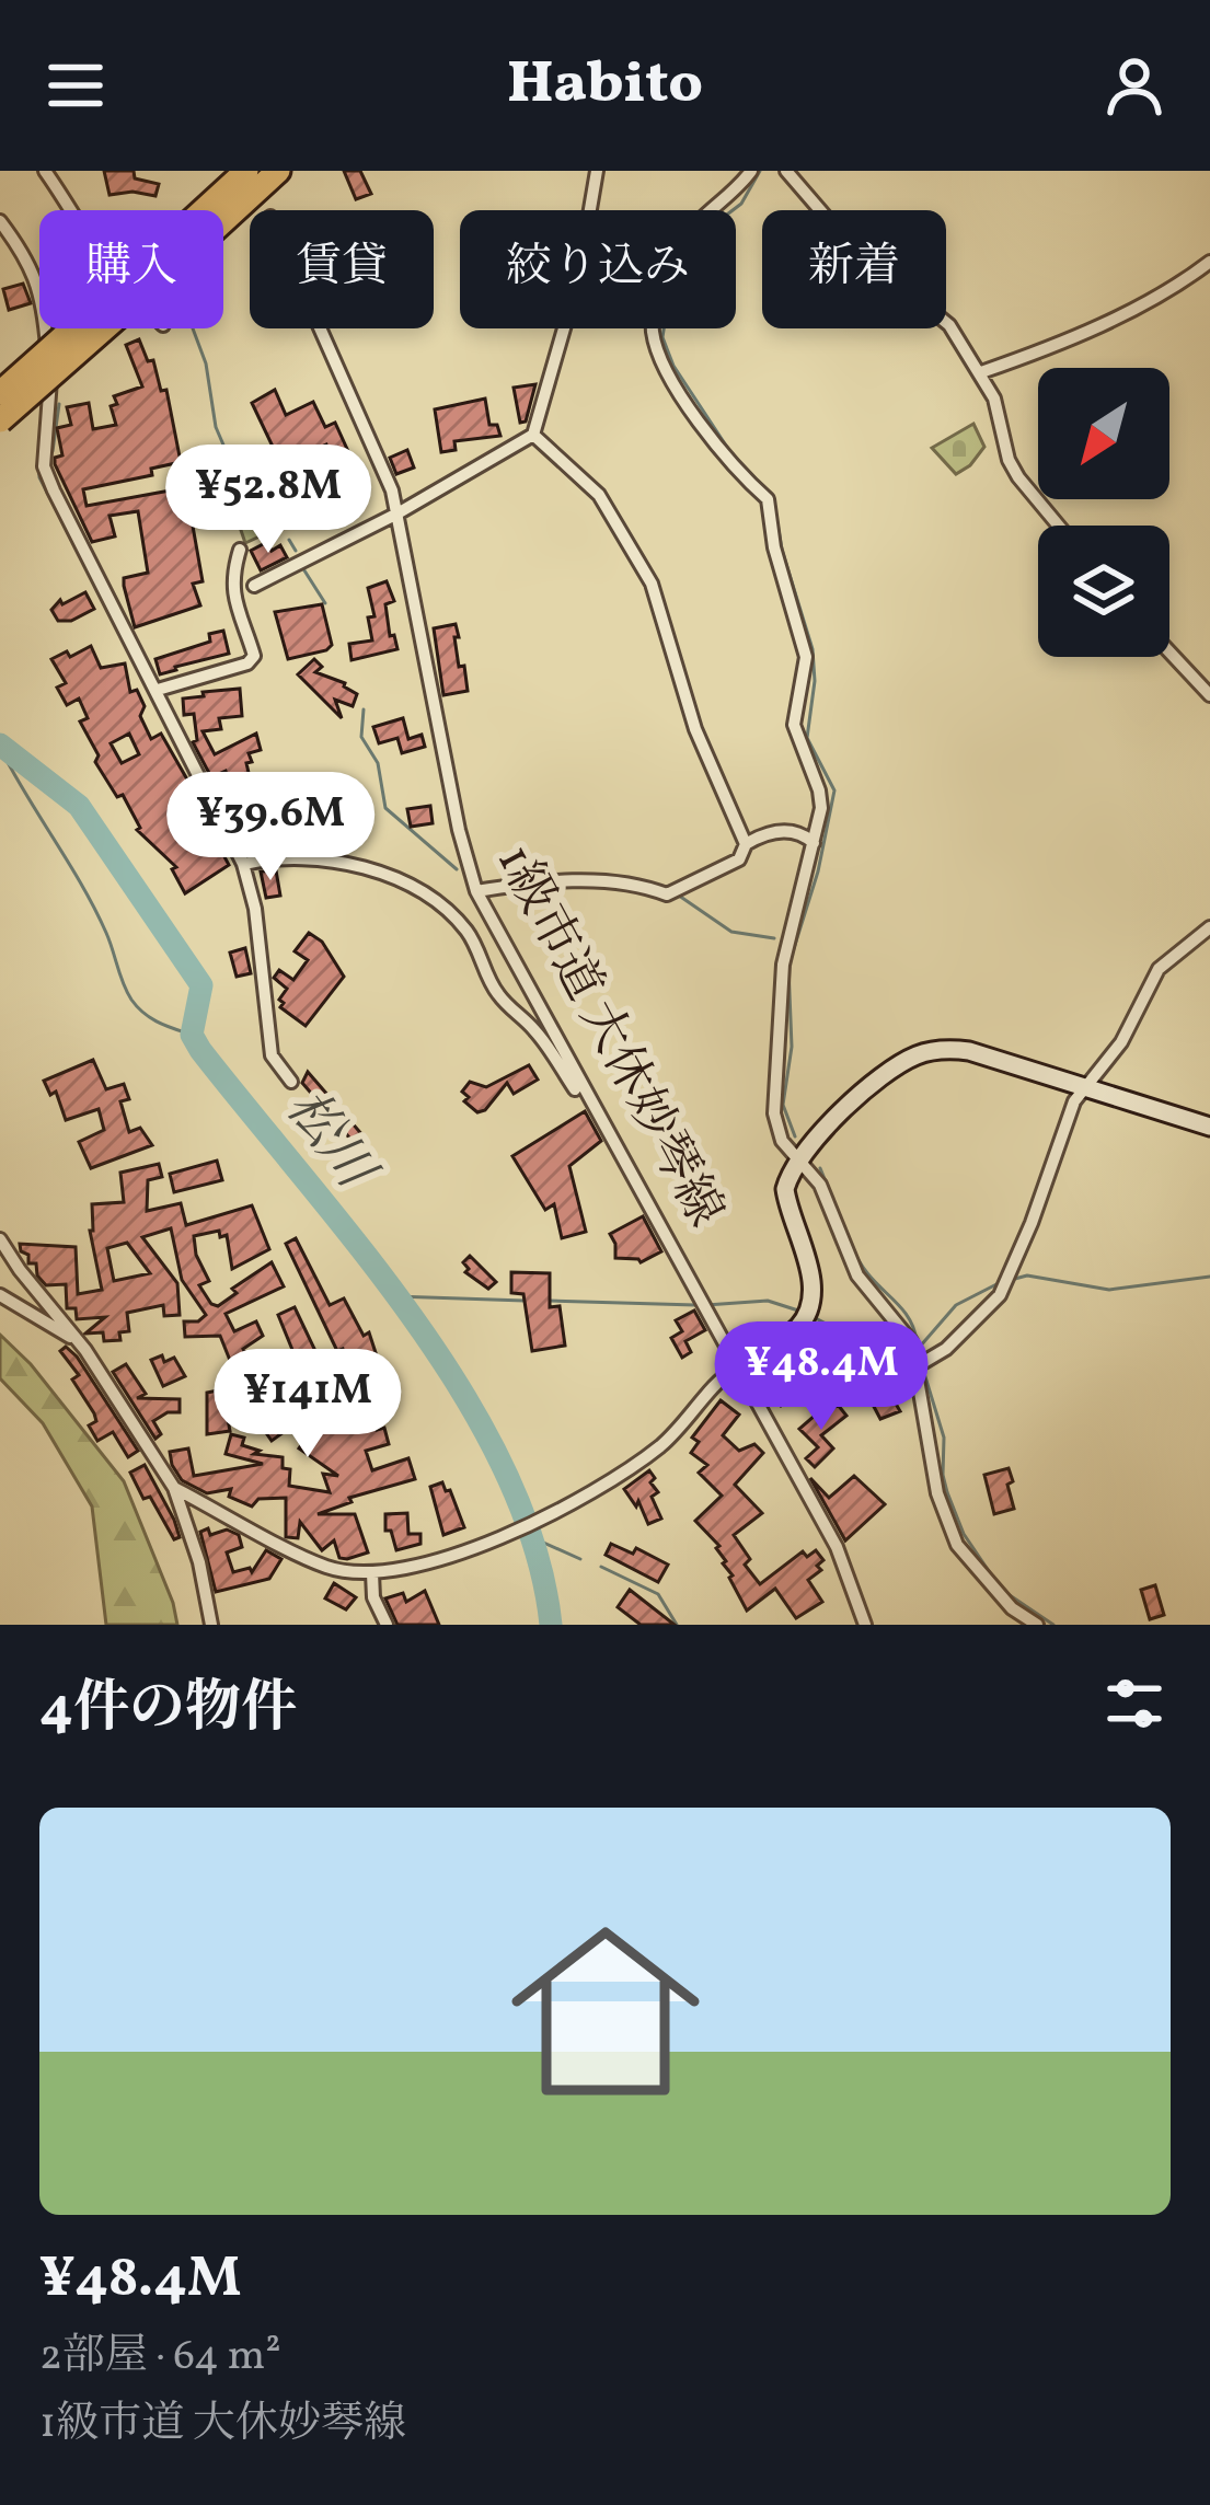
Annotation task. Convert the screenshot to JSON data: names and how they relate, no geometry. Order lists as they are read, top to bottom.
{
  "streets": {
    "street": ["1級市道 大休妙琴線"]
  },
  "water": ["松川"],
  "north": "bottom left",
  "page": {
    "header": "Habito",
    "chip": [
      "購入",
      "賃貸",
      "絞り込み",
      "新着"
    ],
    "price": [
      "¥52.8M",
      "¥39.6M",
      "¥48.4M",
      "¥141M"
    ],
    "heading": "4件の物件",
    "list": [
      {
        "name": "¥48.4M",
        "note": "2部屋 · 64 m² · 1級市道 大休妙琴線"
      }
    ]
  }
}
